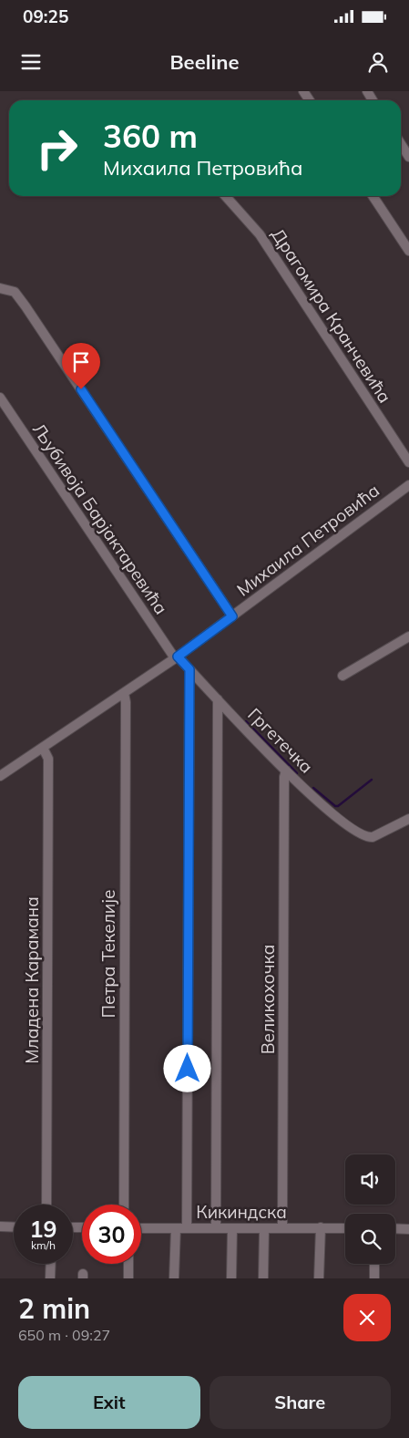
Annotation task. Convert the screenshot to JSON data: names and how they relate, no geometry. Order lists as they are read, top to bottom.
{
  "streets": {
    "street": [
      "Драгомира Кранчевића",
      "Љубивоја Барјактаревића",
      "Михаила Петровића",
      "Гргетечка",
      "Петра Текелије",
      "Младена Карамана",
      "Великохочка",
      "Кикиндска"
    ]
  },
  "crossings": [
    ["Љубивоја Барјактаревића", "Михаила Петровића"],
    ["Љубивоја Барјактаревића", "Гргетечка"],
    ["Михаила Петровића", "Гргетечка"],
    ["Михаила Петровића", "Петра Текелије"],
    ["Михаила Петровића", "Младена Карамана"],
    ["Гргетечка", "Великохочка"],
    ["Великохочка", "Кикиндска"]
  ],
  "page": {
    "status": "09:25",
    "header": "Beeline",
    "turn": ["360 m", "Михаила Петровића"],
    "speed": "19 km/h",
    "limit": "30",
    "heading": ["2 min", "650 m · 09:27"],
    "buttons": ["Exit", "Share"]
  }
}
